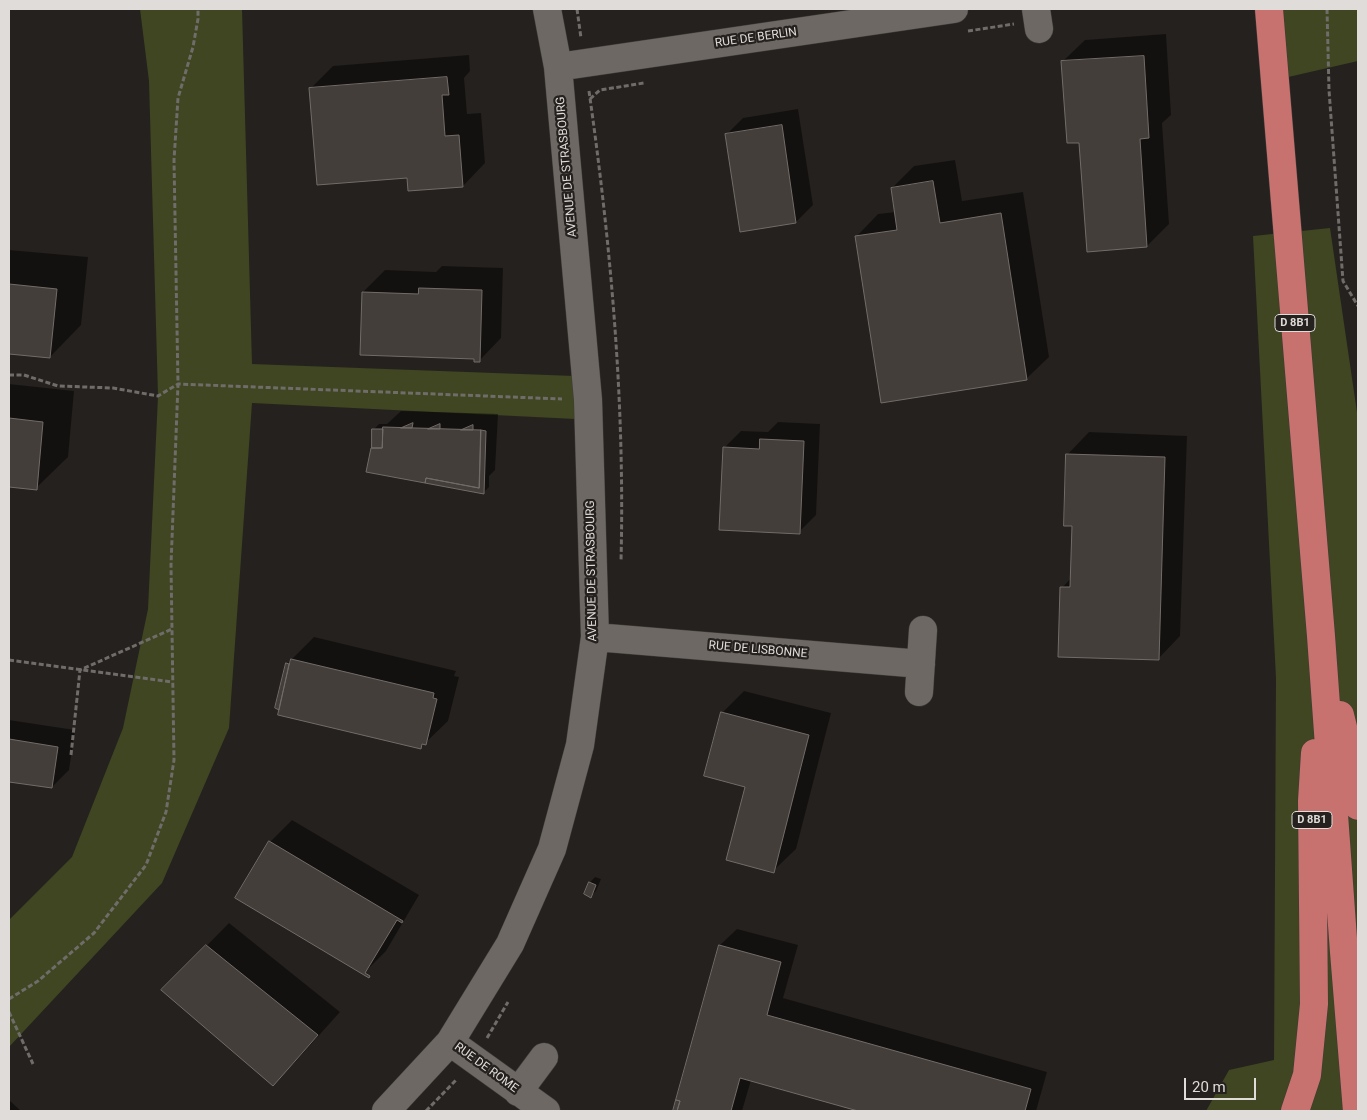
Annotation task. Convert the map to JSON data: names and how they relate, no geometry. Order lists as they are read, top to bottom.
{
  "streets": {
    "highway": ["D 8B1"],
    "street": [
      "RUE DE BERLIN",
      "AVENUE DE STRASBOURG",
      "RUE DE LISBONNE",
      "RUE DE ROME"
    ]
  },
  "crossings": [
    ["RUE DE BERLIN", "AVENUE DE STRASBOURG"],
    ["AVENUE DE STRASBOURG", "RUE DE LISBONNE"],
    ["AVENUE DE STRASBOURG", "RUE DE ROME"]
  ],
  "scale_bar": "20 m"
}
